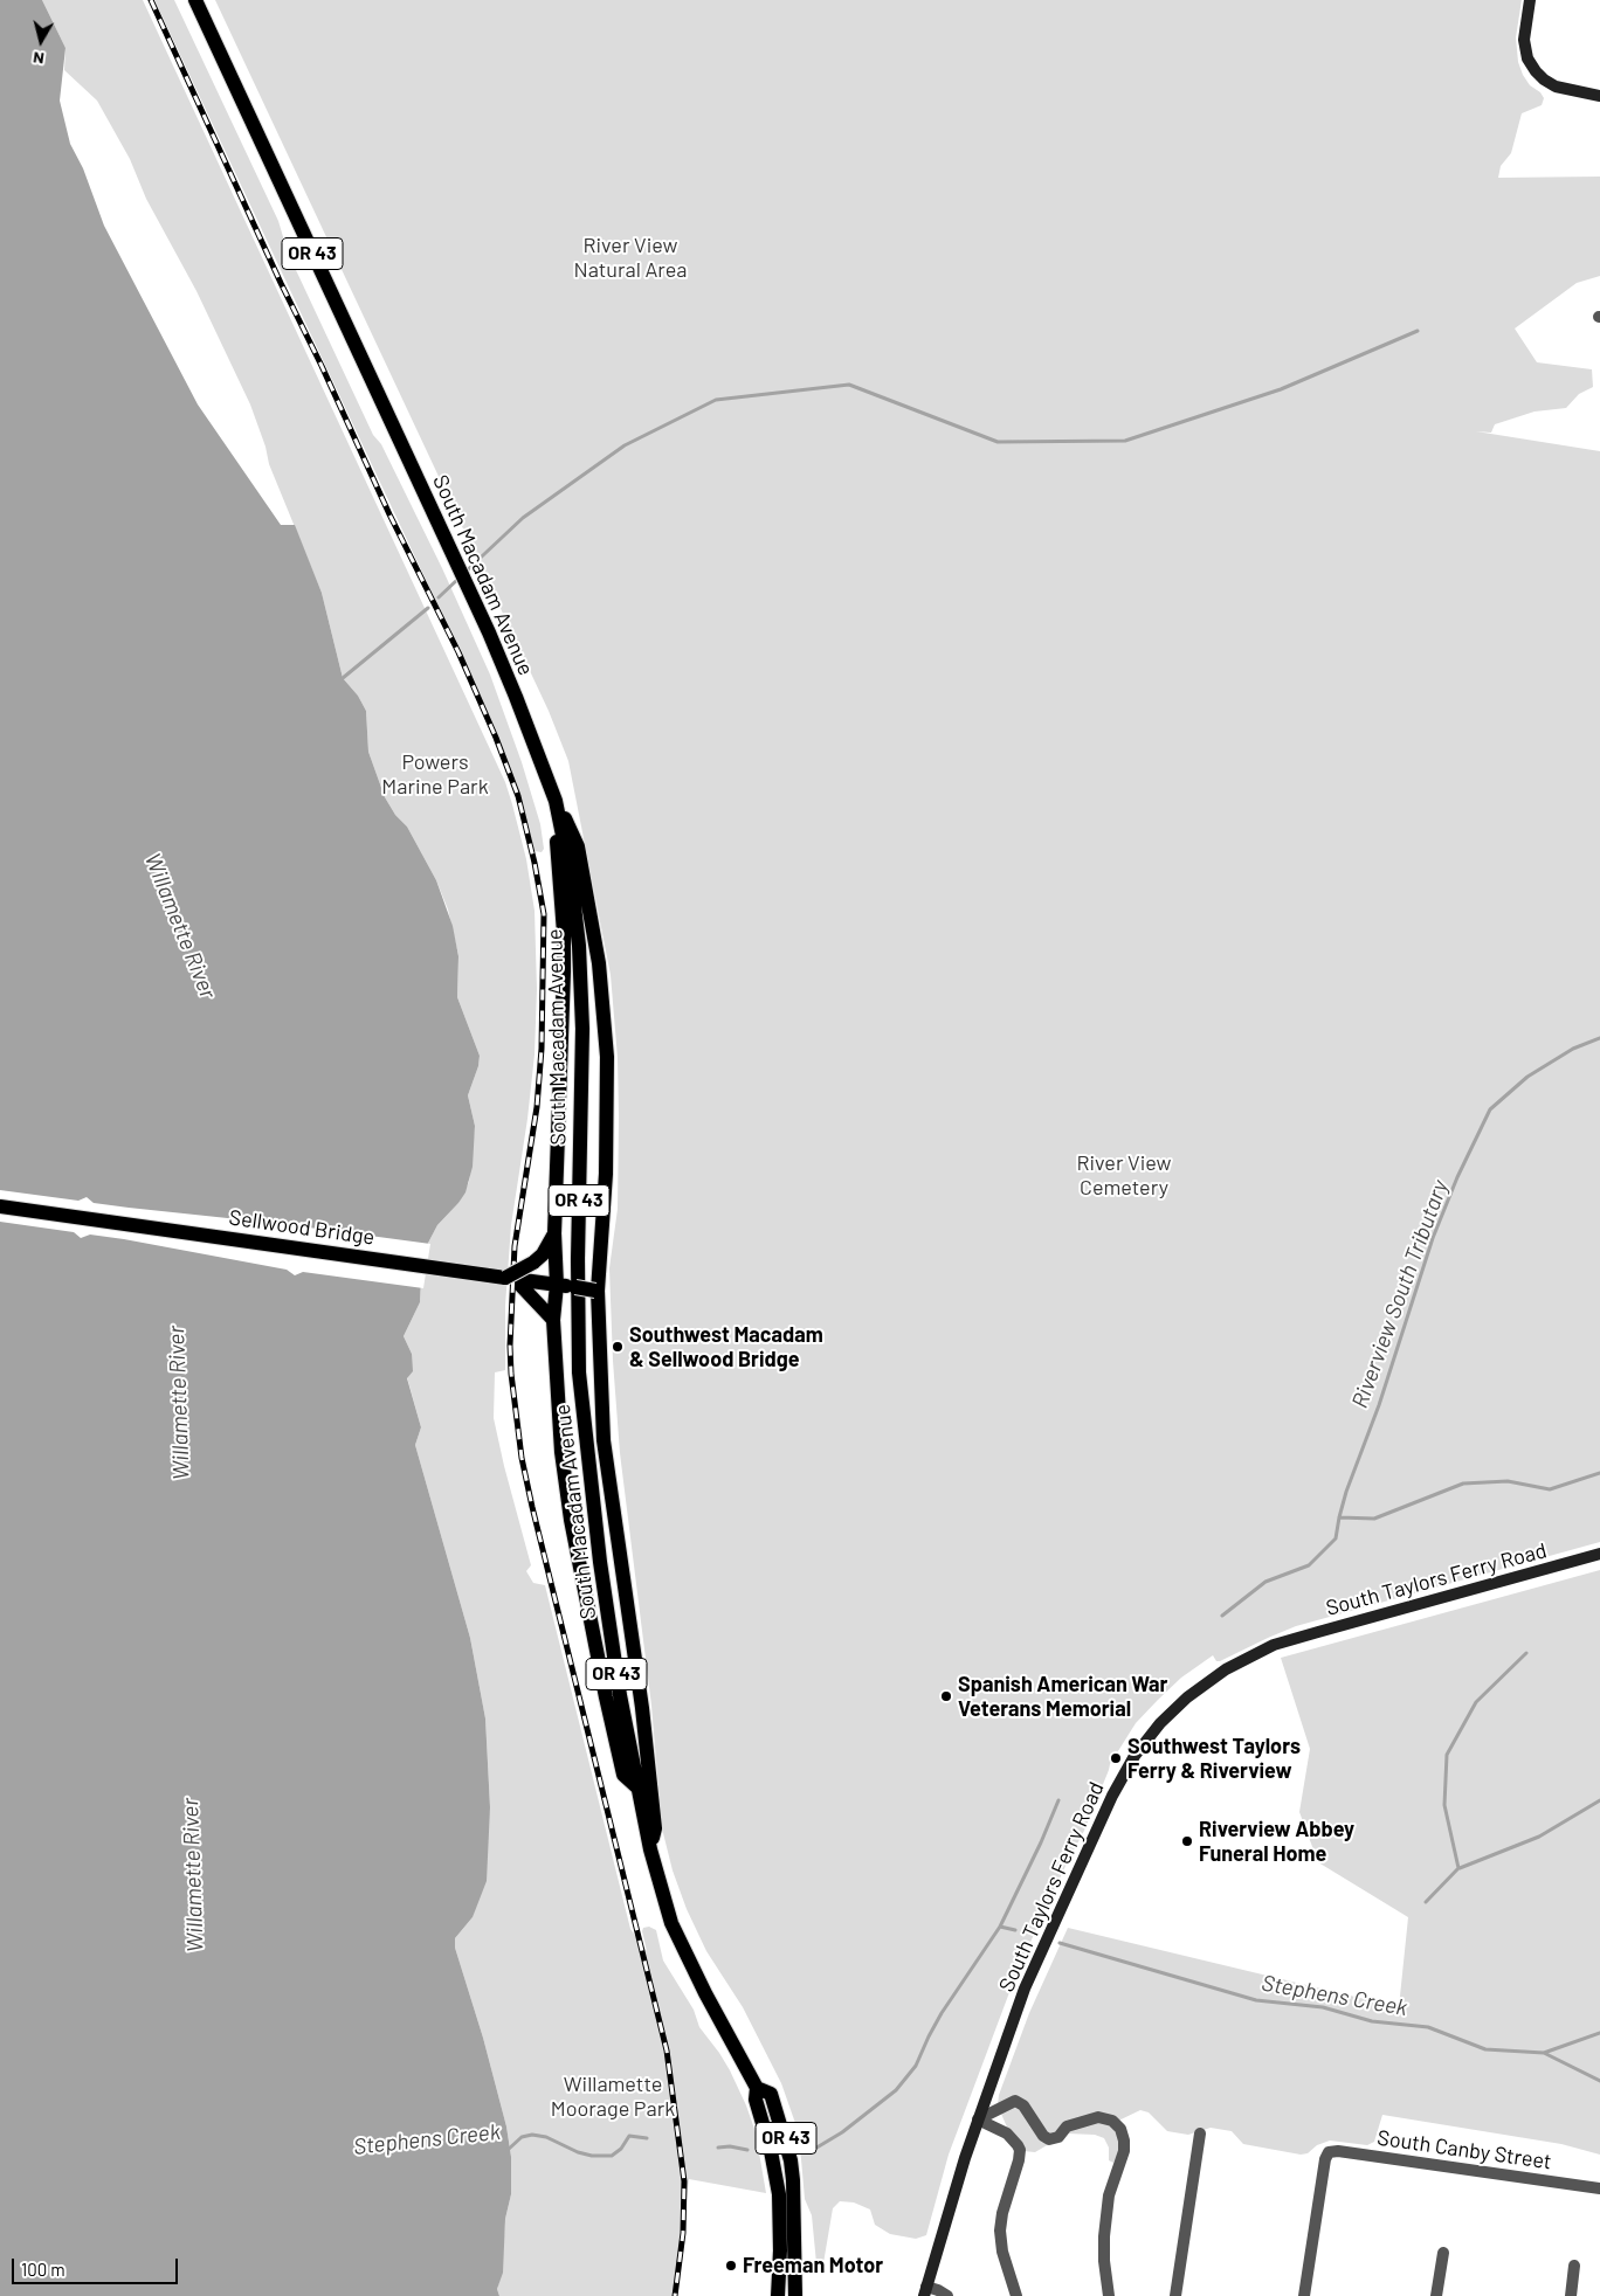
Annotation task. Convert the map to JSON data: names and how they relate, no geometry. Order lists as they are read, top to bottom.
{
  "streets": {
    "main road": [
      "OR 43",
      "South Macadam Avenue",
      "Sellwood Bridge",
      "South Taylors Ferry Road"
    ],
    "street": ["South Canby Street"]
  },
  "water": ["Willamette River", "Riverview South Tributary", "Stephens Creek"],
  "parks": [
    "River View Natural Area",
    "Powers Marine Park",
    "River View Cemetery",
    "Willamette Moorage Park"
  ],
  "places": [
    "Southwest Macadam & Sellwood Bridge",
    "Spanish American War Veterans Memorial",
    "Southwest Taylors Ferry & Riverview",
    "Riverview Abbey Funeral Home",
    "Freeman Motor"
  ],
  "scale_bar": "100 m",
  "north": "bottom"
}
